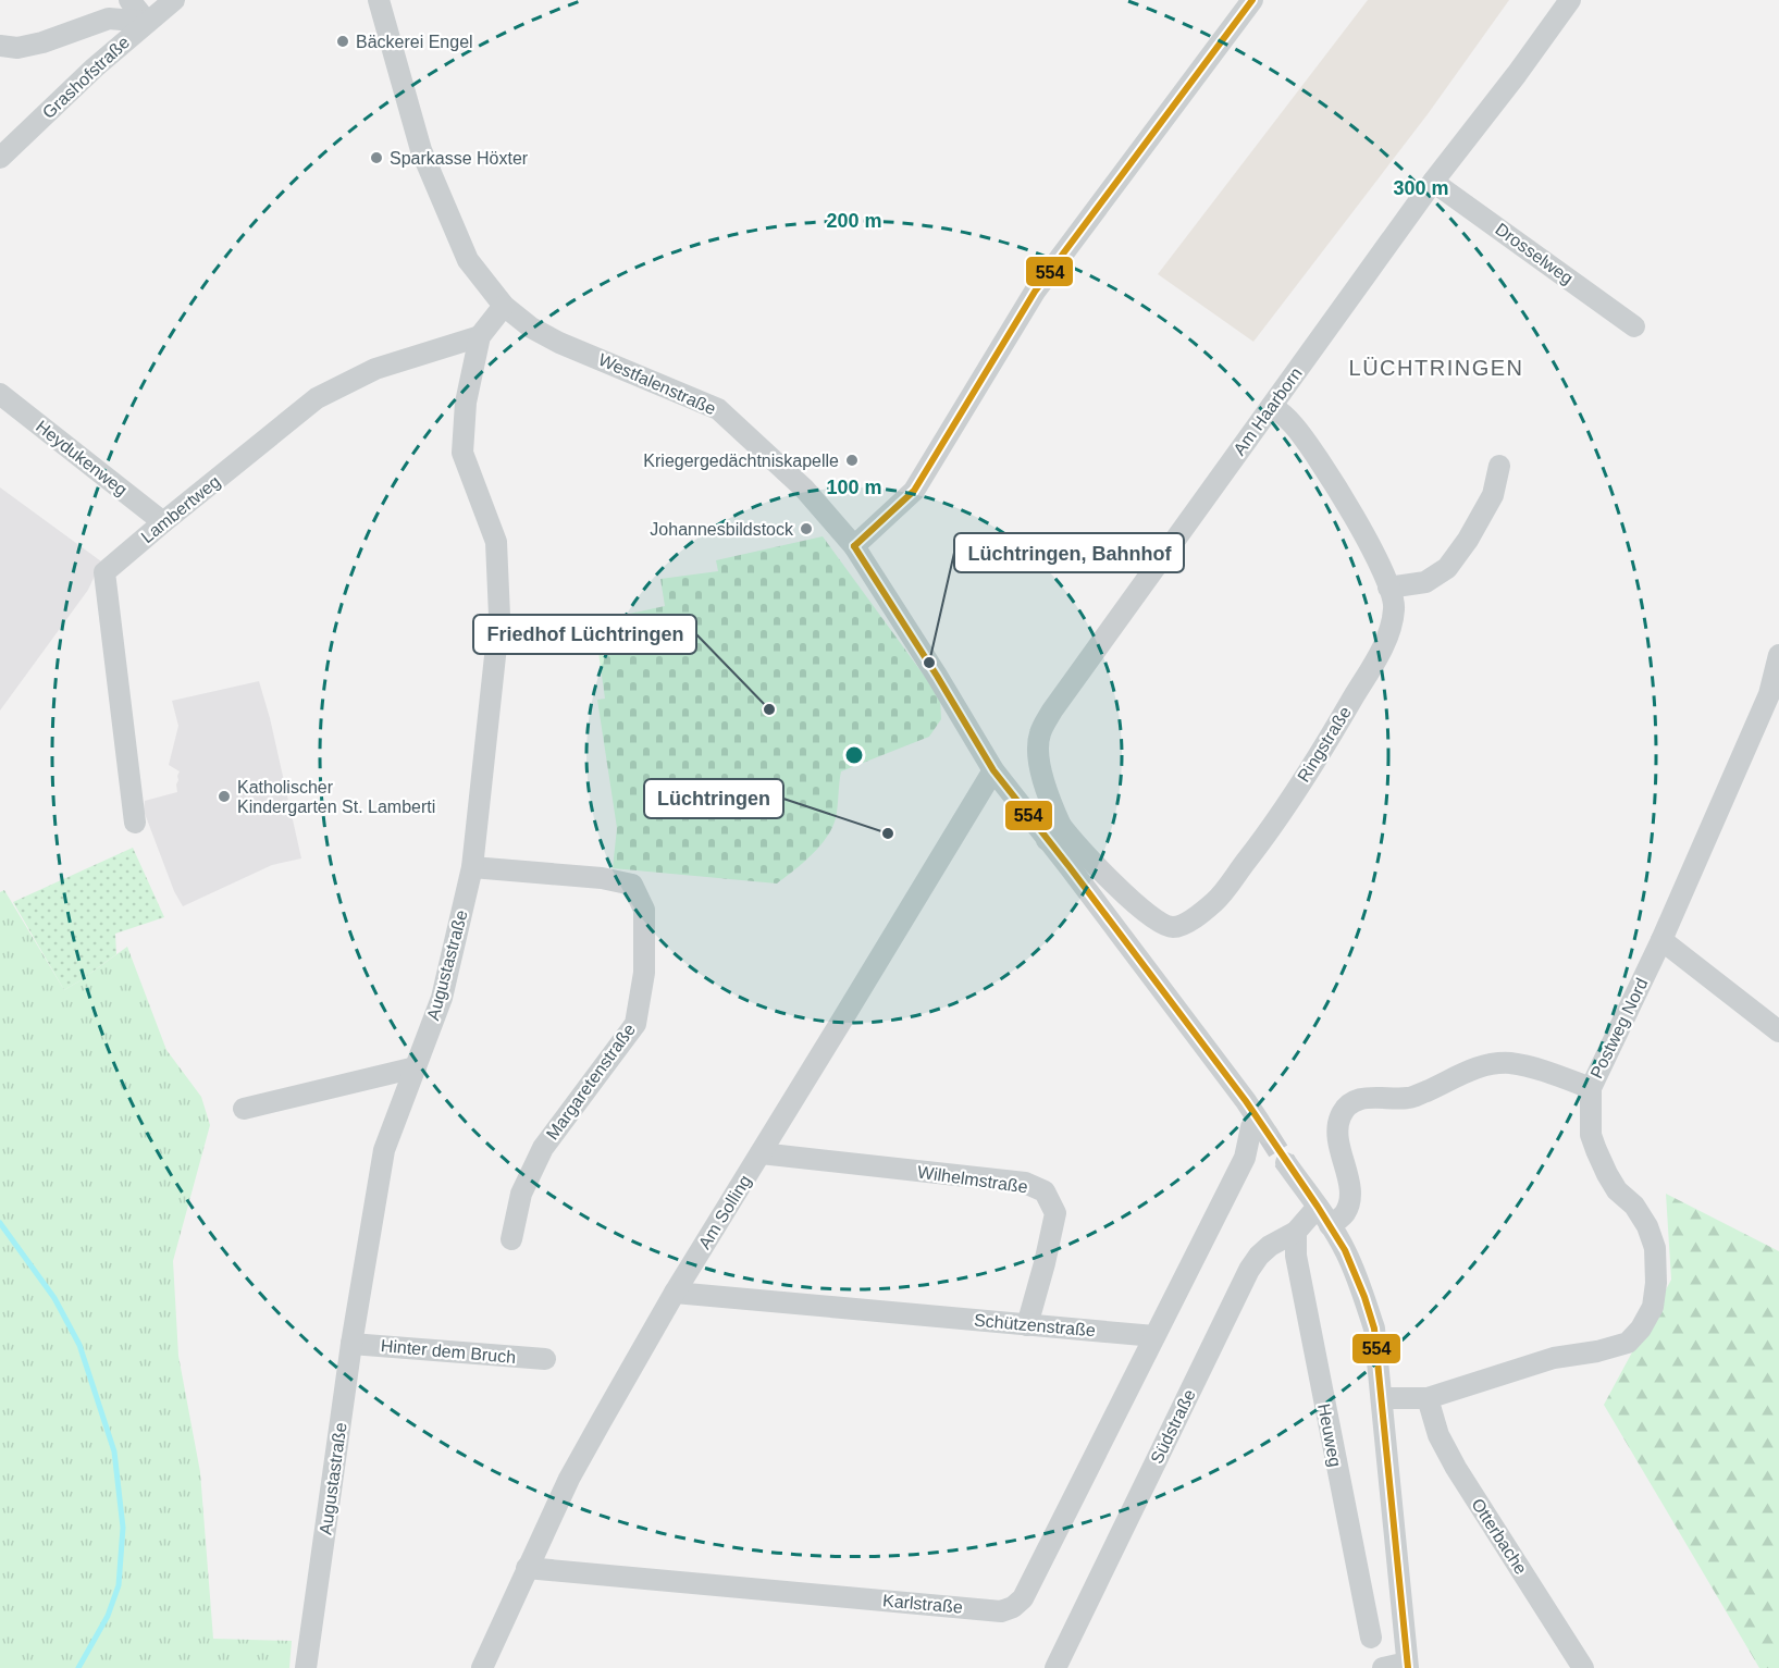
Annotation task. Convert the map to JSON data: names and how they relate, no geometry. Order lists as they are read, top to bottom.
{
  "streets": {
    "street": [
      "Grashofstraße",
      "Drosselweg",
      "Westfalenstraße",
      "Am Haarborn",
      "Heydukenweg",
      "Lambertweg",
      "Ringstraße",
      "Augustastraße",
      "Postweg Nord",
      "Margaretenstraße",
      "Wilhelmstraße",
      "Am Solling",
      "Schützenstraße",
      "Hinter dem Bruch",
      "Südstraße",
      "Heuweg",
      "Otterbache",
      "Karlstraße"
    ]
  },
  "crossings": [
    ["Drosselweg", "Am Haarborn"],
    ["Westfalenstraße", "Am Haarborn"],
    ["Westfalenstraße", "Ringstraße"],
    ["Westfalenstraße", "Augustastraße"],
    ["Westfalenstraße", "Am Solling"],
    ["Westfalenstraße", "Schützenstraße"],
    ["Westfalenstraße", "Karlstraße"],
    ["Am Haarborn", "Ringstraße"],
    ["Heydukenweg", "Lambertweg"],
    ["Lambertweg", "Augustastraße"],
    ["Augustastraße", "Margaretenstraße"],
    ["Augustastraße", "Hinter dem Bruch"],
    ["Postweg Nord", "Otterbache"],
    ["Wilhelmstraße", "Am Solling"],
    ["Wilhelmstraße", "Schützenstraße"],
    ["Am Solling", "Schützenstraße"],
    ["Am Solling", "Karlstraße"],
    ["Schützenstraße", "Karlstraße"],
    ["Südstraße", "Heuweg"]
  ],
  "districts": ["LÜCHTRINGEN"],
  "places": [
    "Bäckerei Engel",
    "Sparkasse Höxter",
    "Kriegergedächtniskapelle",
    "Johannesbildstock",
    "Lüchtringen, Bahnhof",
    "Friedhof Lüchtringen",
    "Katholischer Kindergarten St. Lamberti",
    "Lüchtringen"
  ],
  "lines": ["transit line 554"],
  "rings": ["300 m", "200 m", "100 m"]
}
